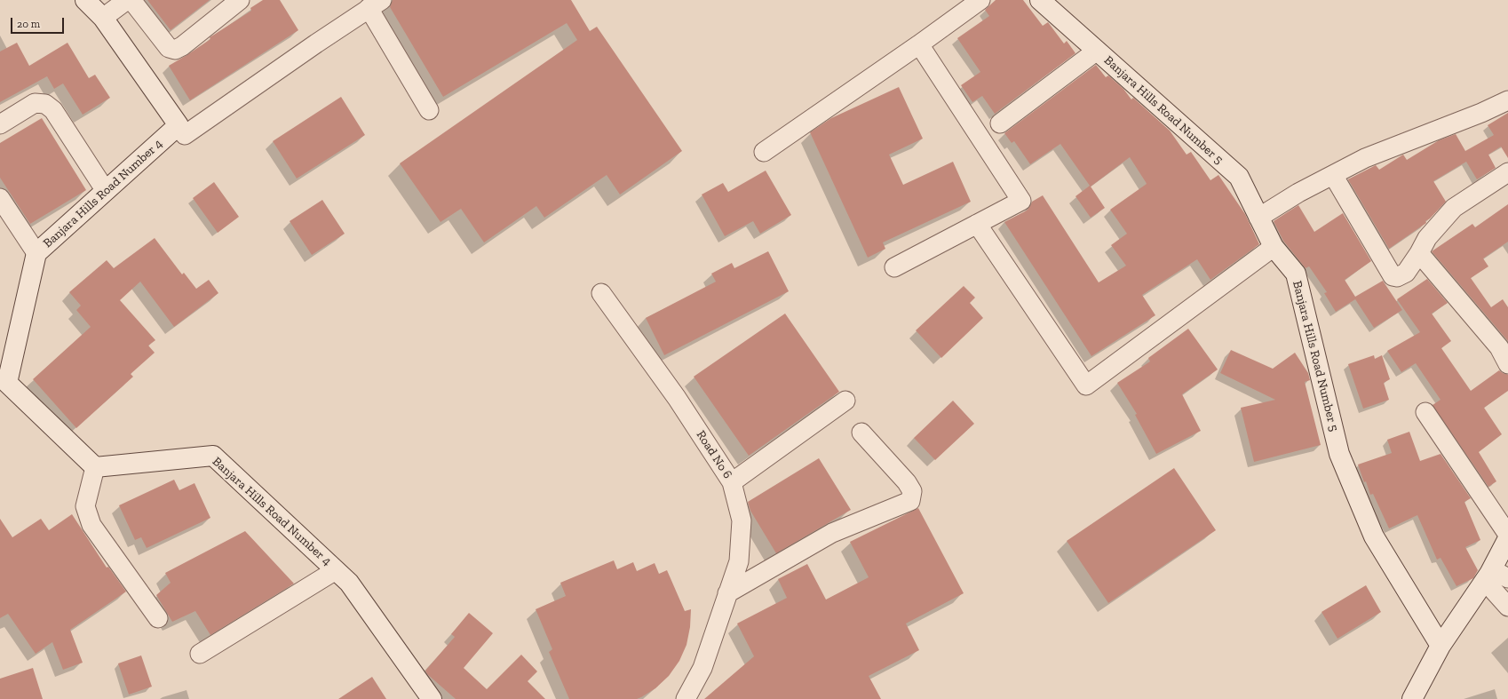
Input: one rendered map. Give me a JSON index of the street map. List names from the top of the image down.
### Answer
{
  "streets": {
    "street": ["Banjara Hills Road Number 5", "Banjara Hills Road Number 4", "Road No 6"]
  },
  "scale_bar": "20 m"
}
